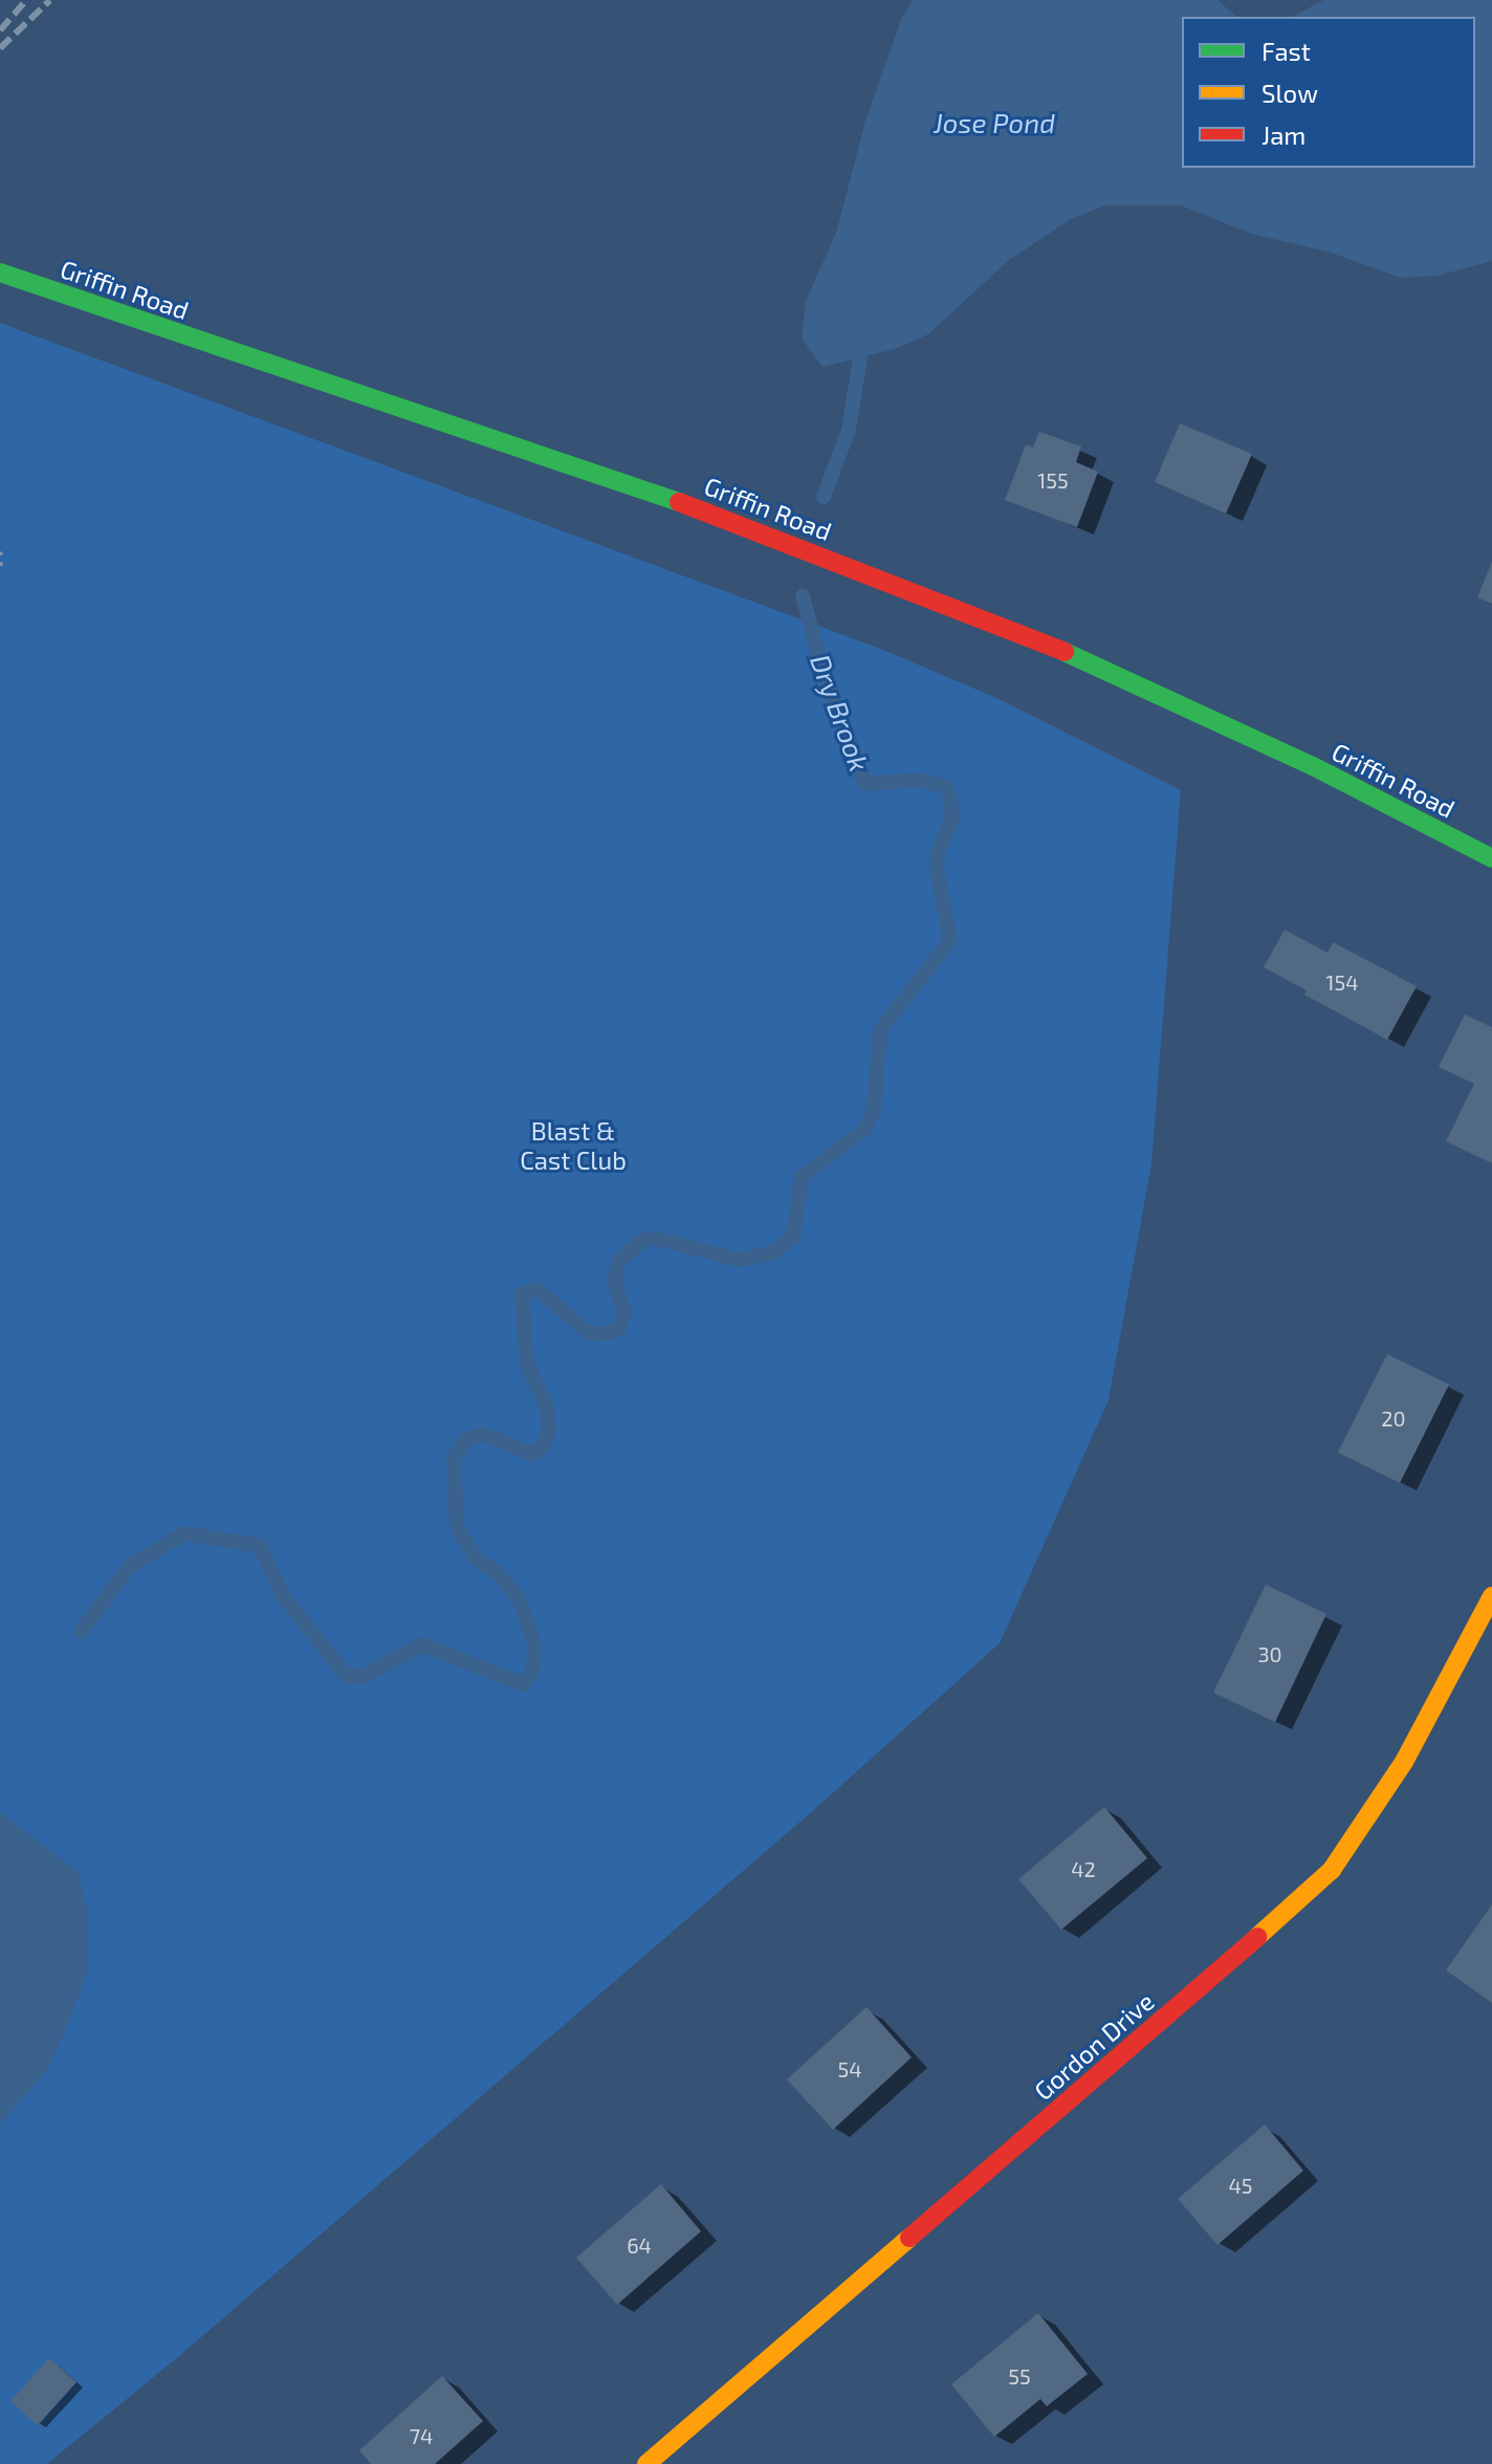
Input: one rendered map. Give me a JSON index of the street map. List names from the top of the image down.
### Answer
{
  "streets": {
    "street": ["Griffin Road", "Gordon Drive"]
  },
  "water": ["Jose Pond", "Dry Brook"],
  "parks": ["Blast & Cast Club"],
  "house_numbers": [
    "155",
    "154",
    "20",
    "30",
    "42",
    "54",
    "45",
    "64",
    "55",
    "74"
  ],
  "legend": ["Fast", "Slow", "Jam"]
}
